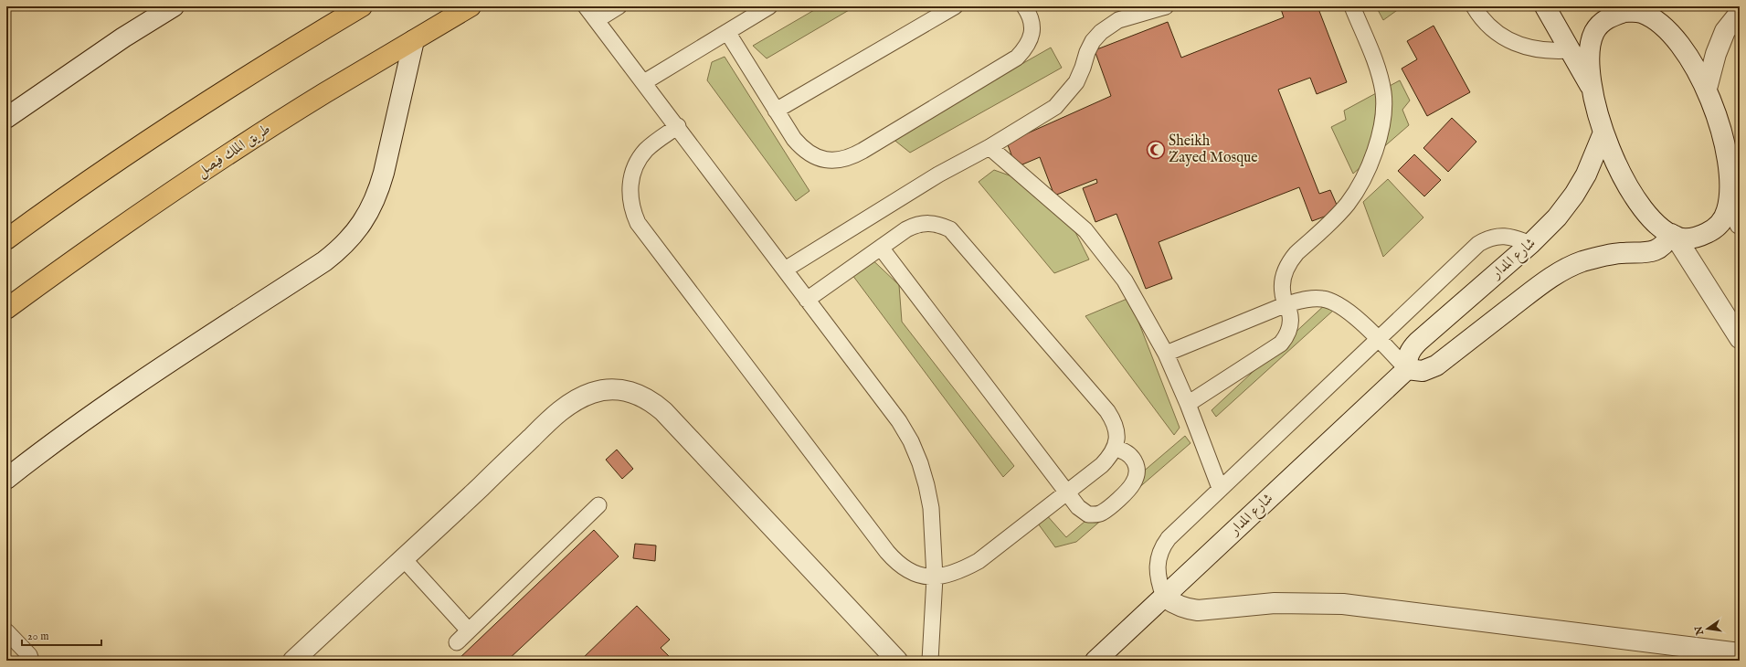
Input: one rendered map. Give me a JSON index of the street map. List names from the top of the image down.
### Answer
{
  "streets": {
    "main road": ["طريق الملك فيصل"],
    "street": ["شارع المدار"]
  },
  "places": {
    "mosque": ["Sheikh Zayed Mosque"]
  },
  "scale_bar": "20 m",
  "north": "left"
}
